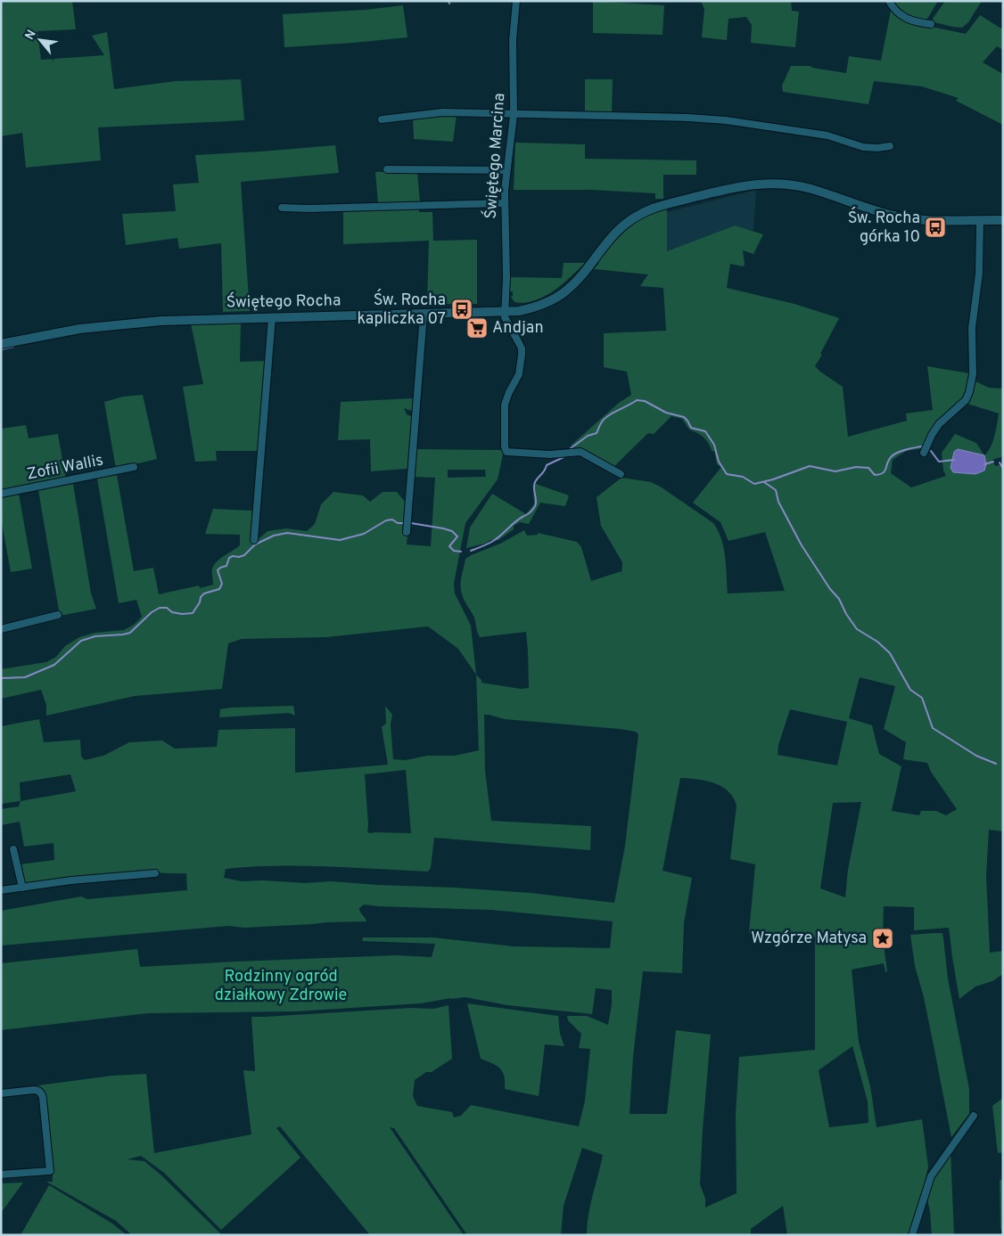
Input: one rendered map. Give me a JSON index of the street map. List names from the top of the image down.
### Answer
{
  "streets": {
    "street": ["Świętego Marcina", "Świętego Rocha", "Zofii Wallis"]
  },
  "crossings": [
    ["Świętego Marcina", "Świętego Rocha"]
  ],
  "parks": ["Rodzinny ogród działkowy Zdrowie"],
  "places": {
    "bus stop": ["Św. Rocha górka 10", "Św. Rocha kapliczka 07"],
    "supermarket": ["Andjan"],
    "place": ["Wzgórze Matysa"]
  },
  "north": "top left"
}
